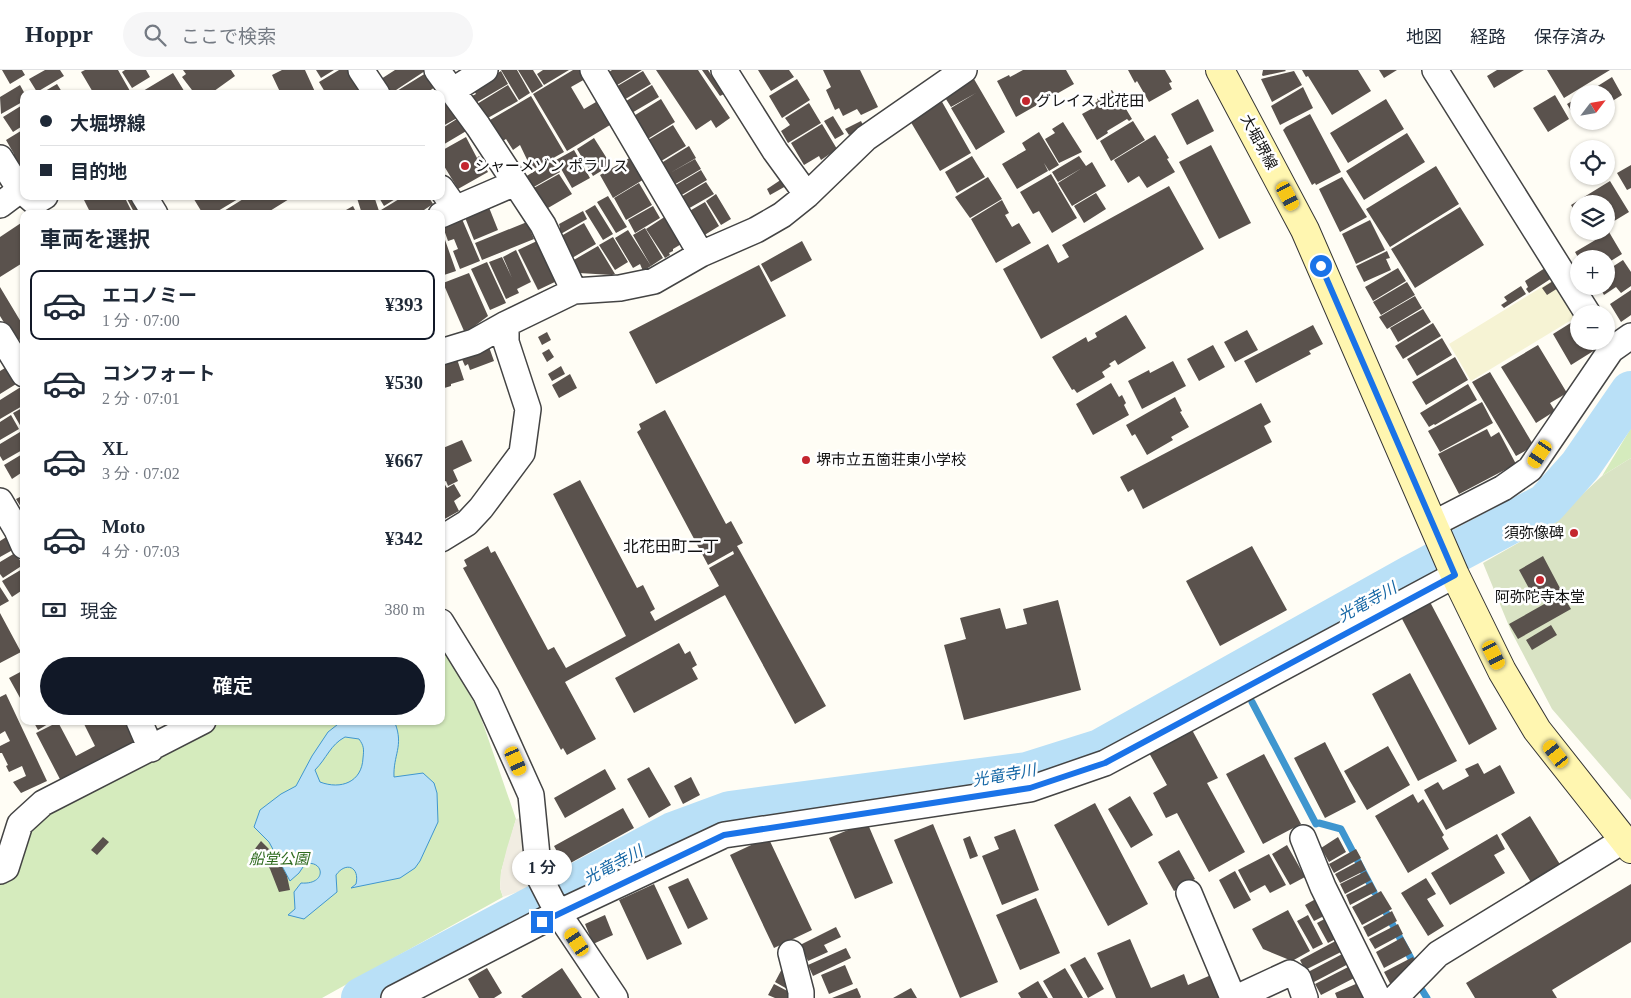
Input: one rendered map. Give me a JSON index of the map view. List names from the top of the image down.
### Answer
{
  "streets": {
    "main road": ["大堀堺線"]
  },
  "districts": ["北花田町二丁"],
  "water": ["光竜寺川"],
  "parks": ["船堂公園"],
  "places": [
    "グレイス 北花田",
    "シャーメゾン ポラリス",
    "堺市立五箇荘東小学校",
    "須弥像碑",
    "阿弥陀寺本堂"
  ],
  "north": "top right",
  "page": {
    "header": "Hoppr",
    "search": "ここで検索",
    "nav": ["地図", "経路", "保存済み"],
    "map_buttons": ["+", "−"],
    "banner": ["大堀堺線", "目的地"],
    "heading": "車両を選択",
    "list": [
      {
        "name": "エコノミー",
        "note": "1 分 · 07:00",
        "value": "¥393"
      },
      {
        "name": "コンフォート",
        "note": "2 分 · 07:01",
        "value": "¥530"
      },
      {
        "name": "XL",
        "note": "3 分 · 07:02",
        "value": "¥667"
      },
      {
        "name": "Moto",
        "note": "4 分 · 07:03",
        "value": "¥342"
      }
    ],
    "pay": ["現金", "380 m"],
    "buttons": "確定",
    "bubble": "1 分"
  }
}
